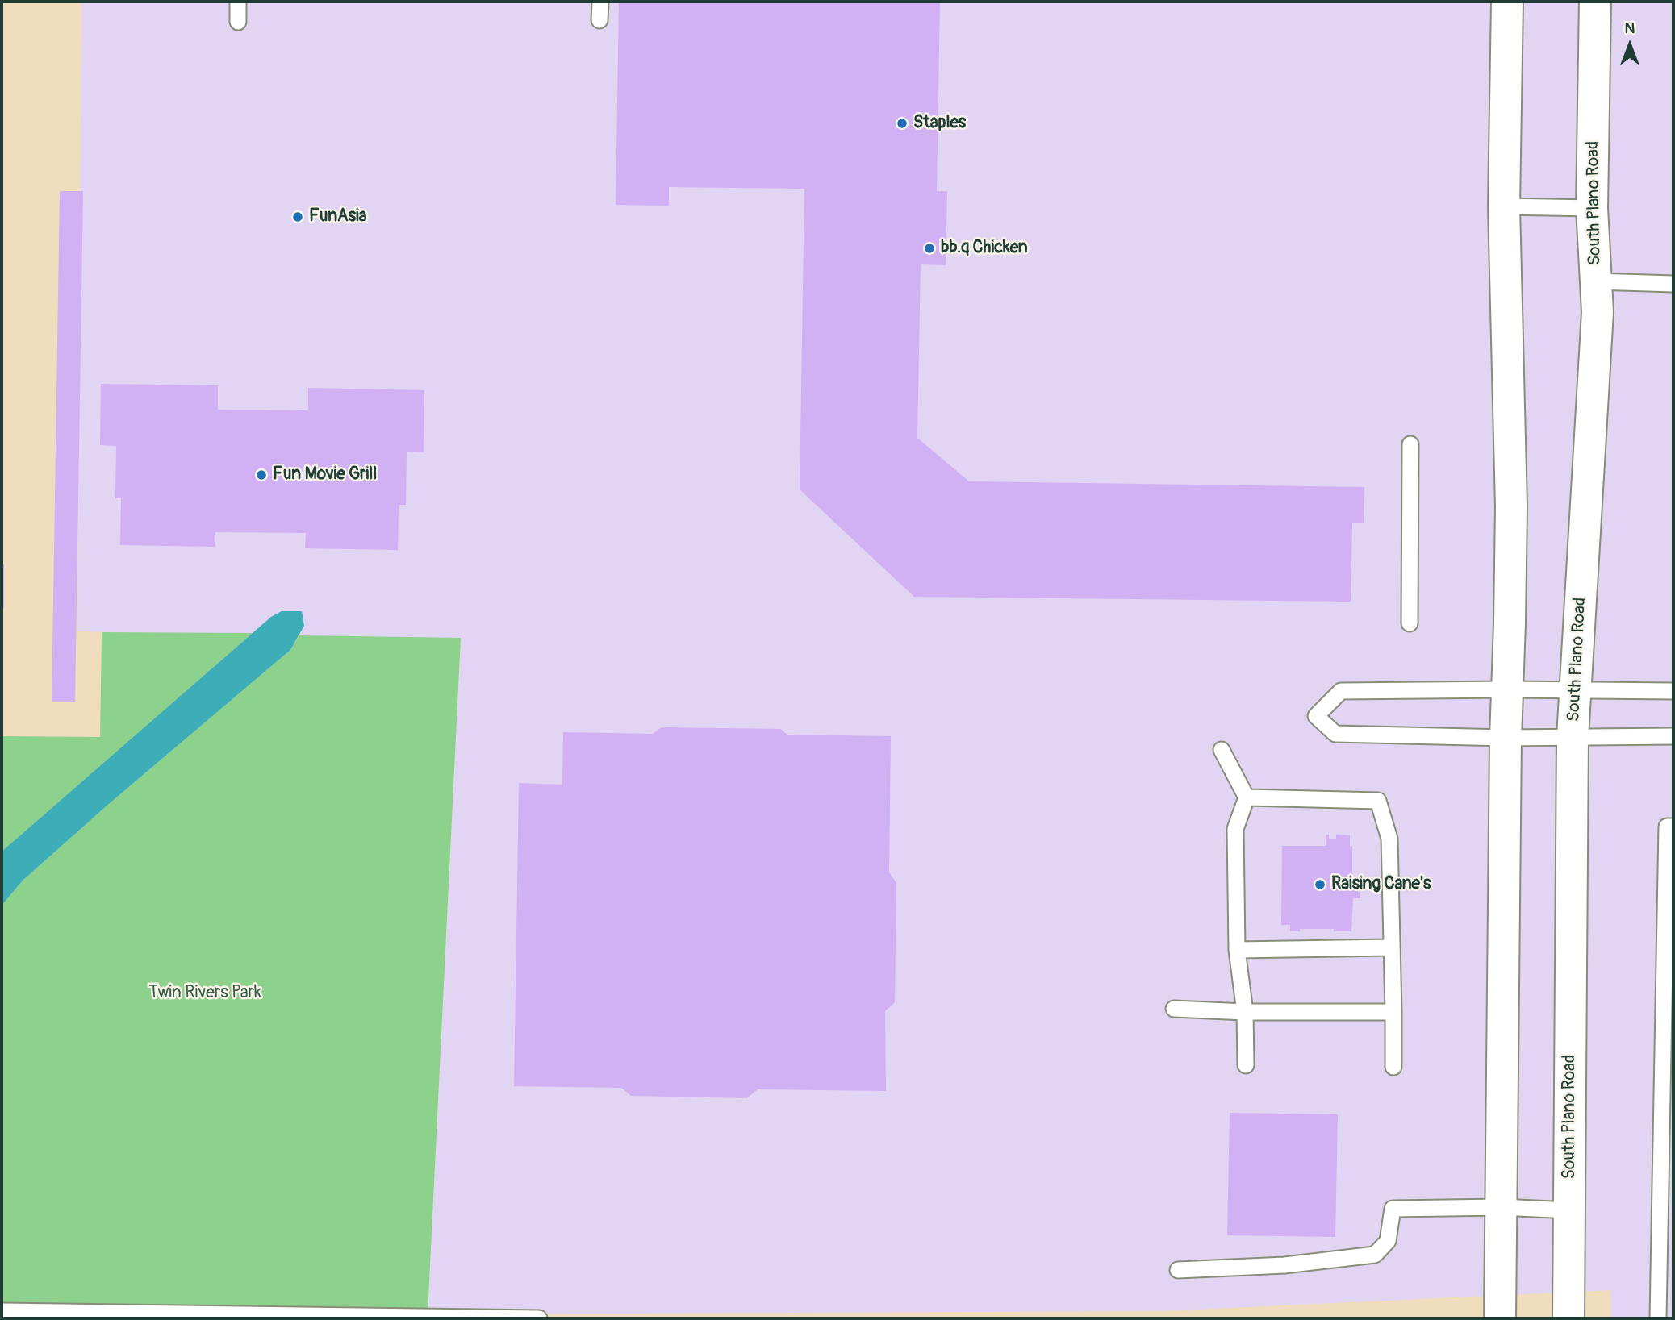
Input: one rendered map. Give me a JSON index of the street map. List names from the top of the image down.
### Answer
{
  "streets": {
    "main road": ["South Plano Road"]
  },
  "parks": ["Twin Rivers Park"],
  "places": [
    "Staples",
    "FunAsia",
    "bb.q Chicken",
    "Fun Movie Grill",
    "Raising Cane's"
  ],
  "north": "top"
}
